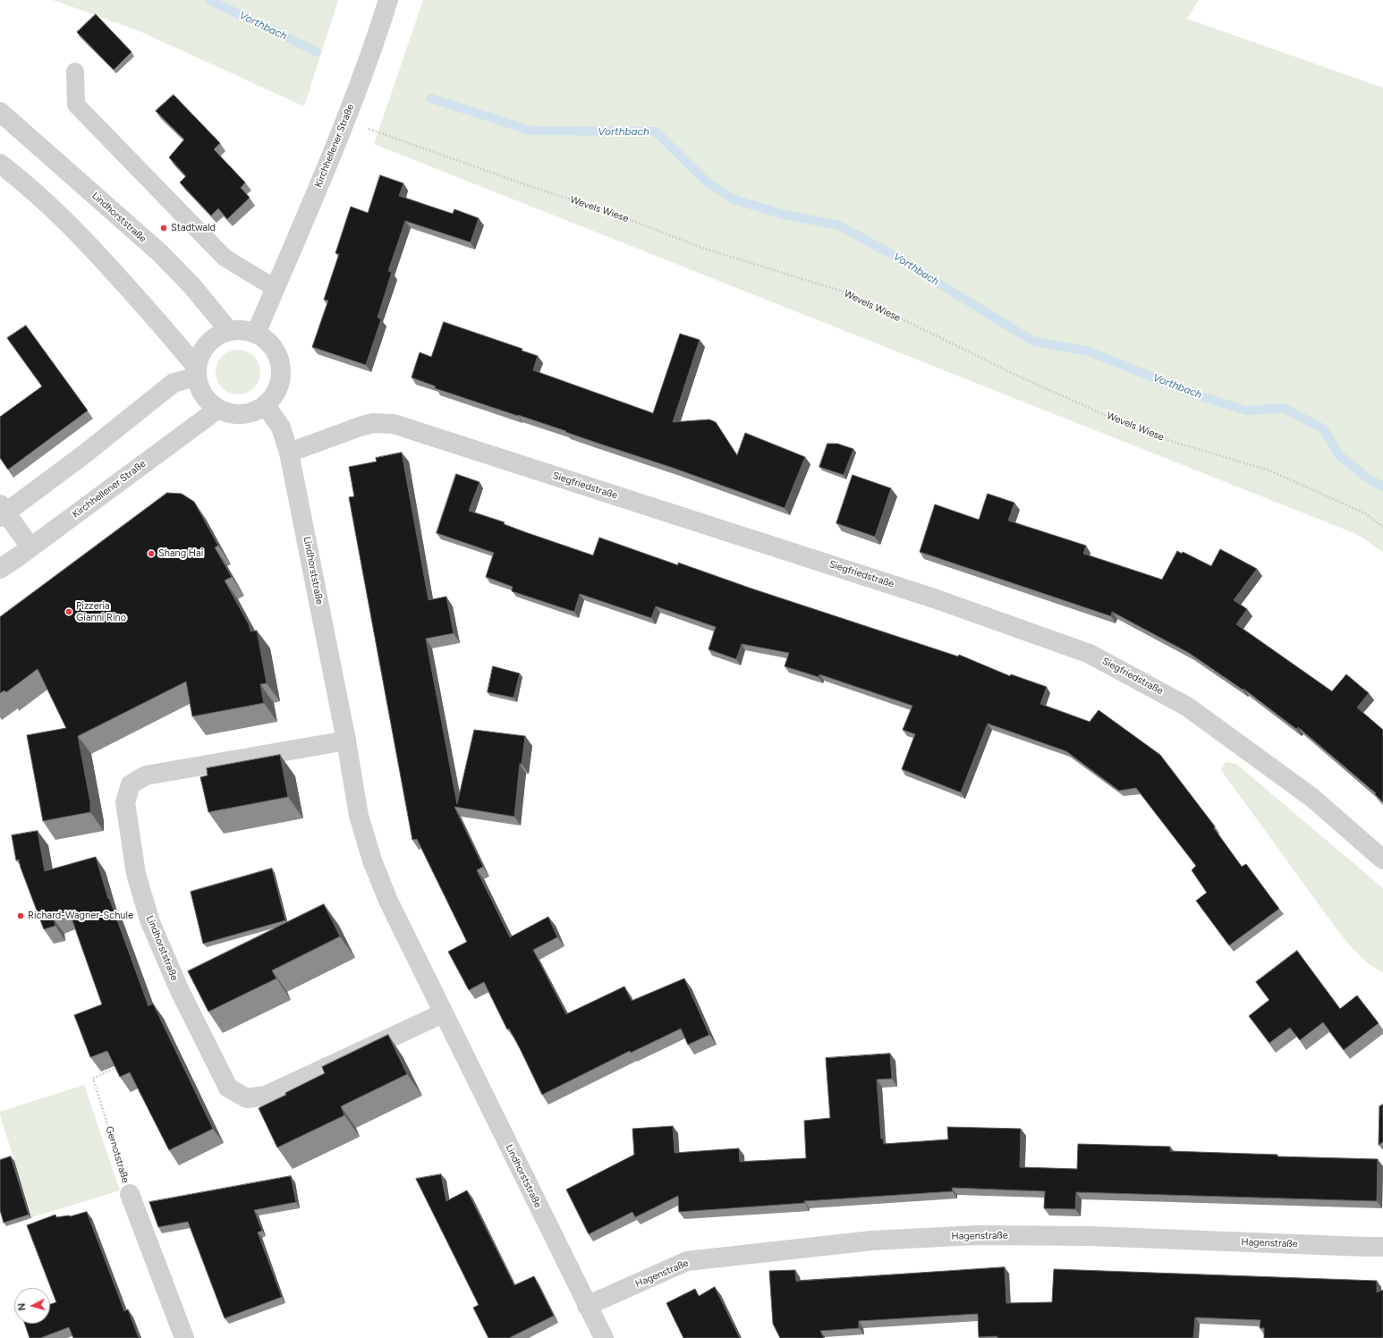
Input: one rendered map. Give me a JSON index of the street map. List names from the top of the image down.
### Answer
{
  "streets": {
    "street": [
      "Kirchhellener Straße",
      "Lindhorststraße",
      "Siegfriedstraße",
      "Gernotstraße",
      "Hagenstraße"
    ],
    "path": ["Wevels Wiese"]
  },
  "crossings": [
    ["Kirchhellener Straße", "Wevels Wiese"],
    ["Kirchhellener Straße", "Lindhorststraße"],
    ["Lindhorststraße", "Siegfriedstraße"],
    ["Lindhorststraße", "Hagenstraße"]
  ],
  "water": ["Vorthbach"],
  "places": [
    "Stadtwald",
    "Shang Hai",
    "Pizzeria Gianni Rino",
    "Richard-Wagner-Schule"
  ],
  "north": "left"
}
